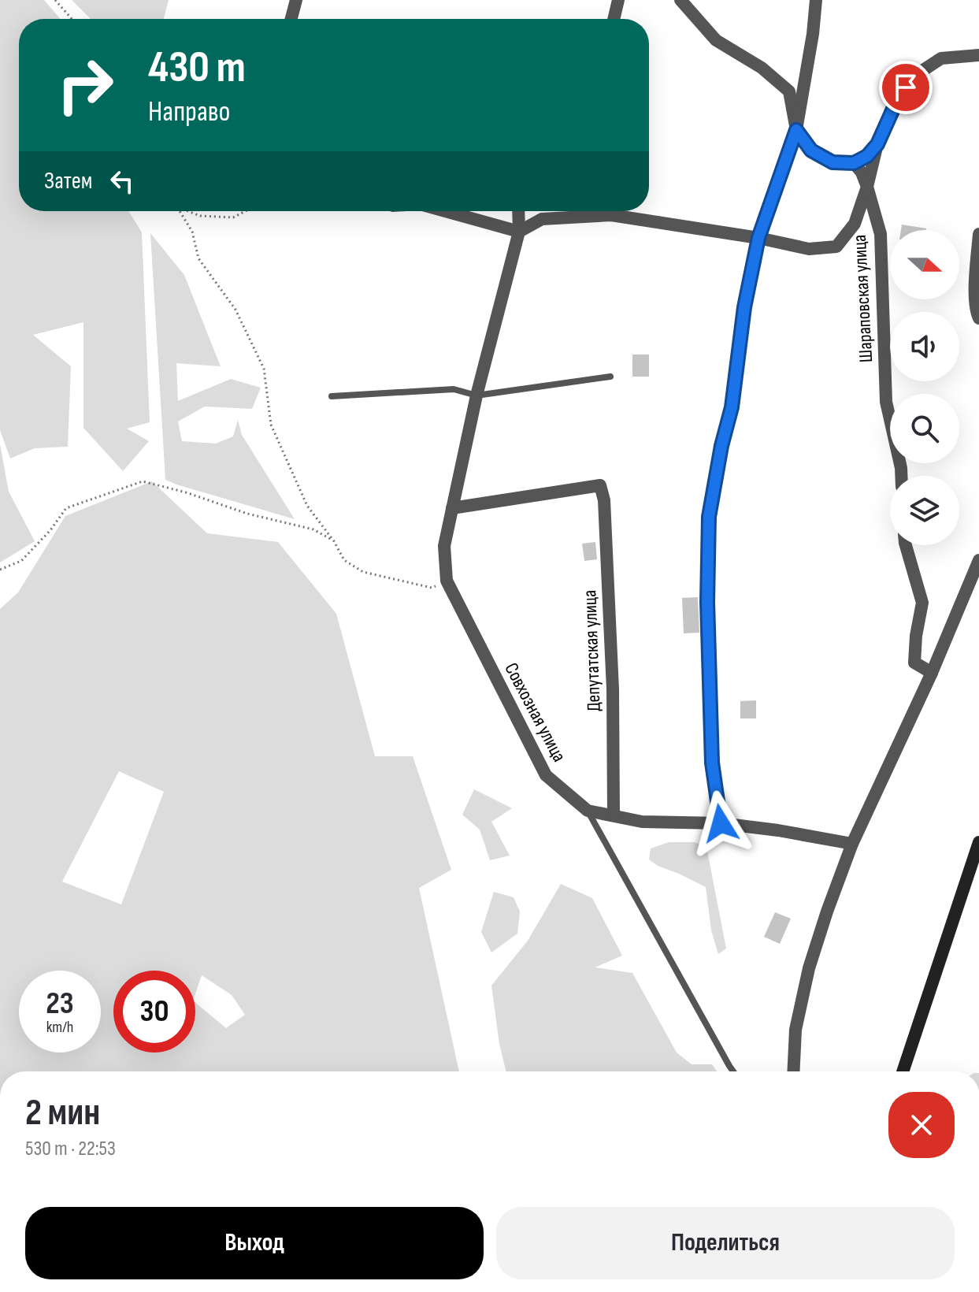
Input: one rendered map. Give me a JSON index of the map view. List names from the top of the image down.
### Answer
{
  "streets": {
    "street": ["Шараповская улица", "Депутатская улица", "Совхозная улица"]
  },
  "crossings": [
    ["Депутатская улица", "Совхозная улица"]
  ],
  "north": "right",
  "page": {
    "turn": ["430 m", "Направо"],
    "then": "Затем",
    "speed": "23 km/h",
    "limit": "30",
    "heading": ["2 мин", "530 m · 22:53"],
    "buttons": ["Выход", "Поделиться"]
  }
}
